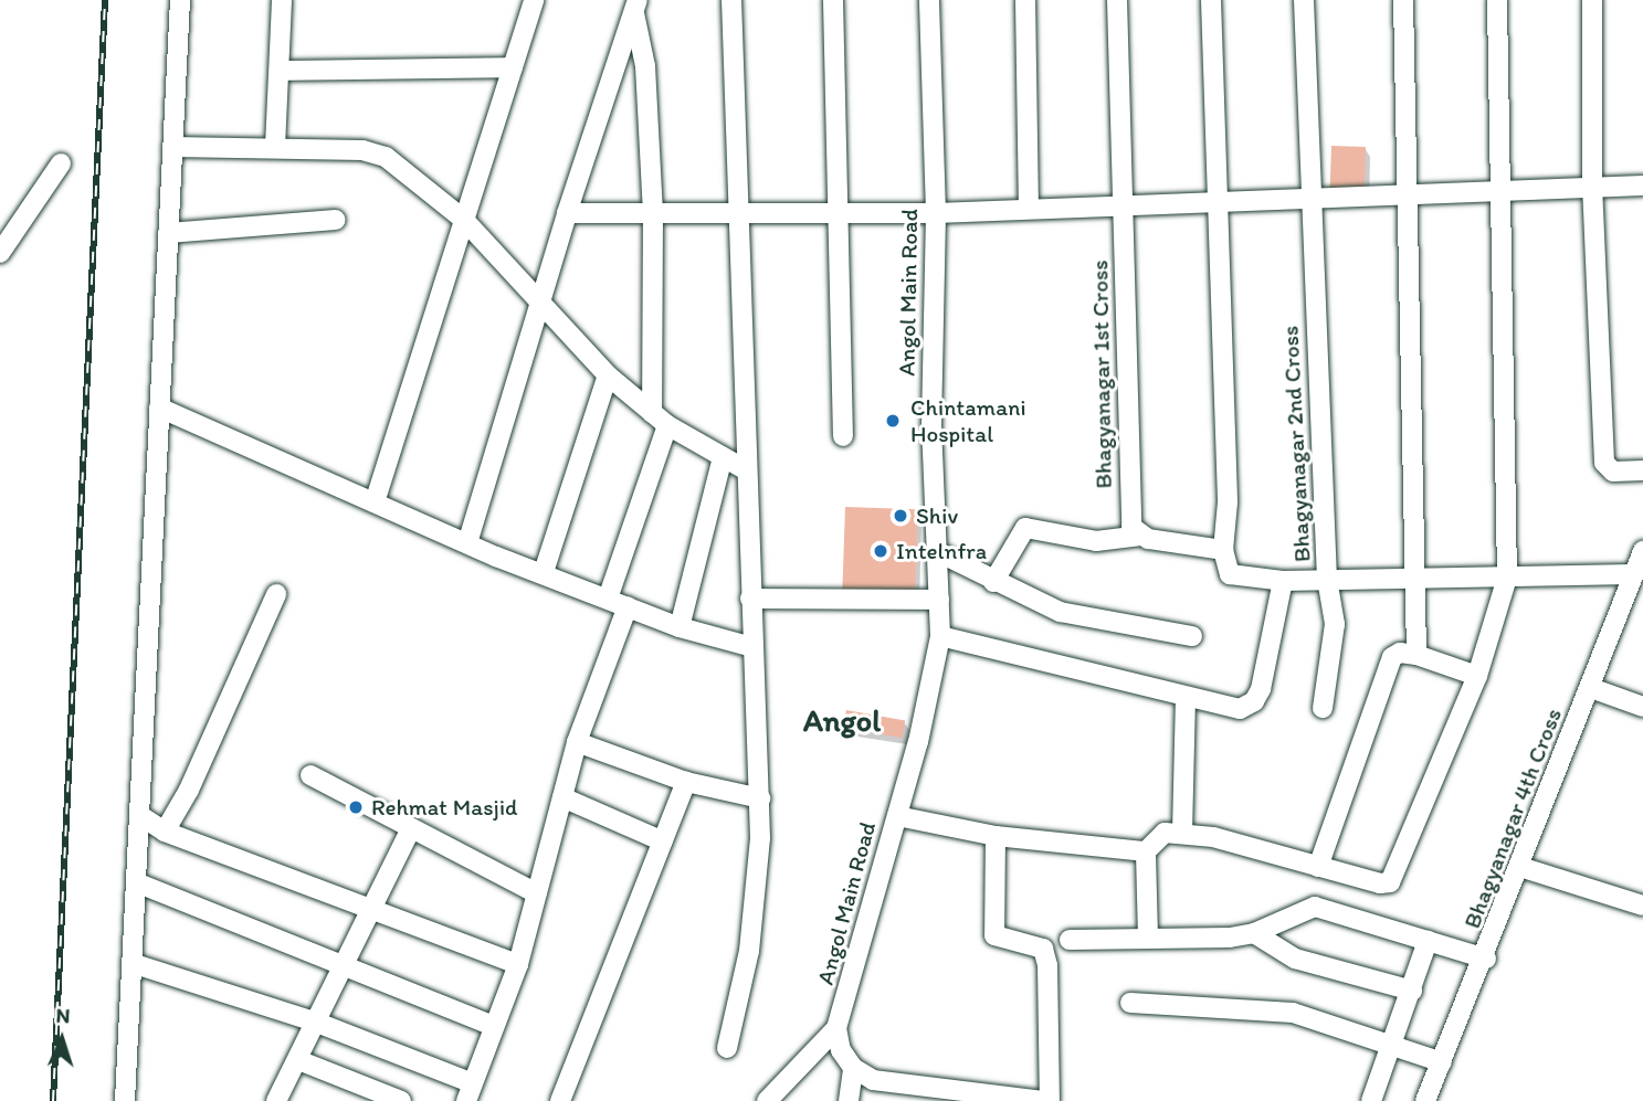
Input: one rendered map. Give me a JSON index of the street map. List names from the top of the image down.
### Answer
{
  "streets": {
    "street": [
      "Angol Main Road",
      "Bhagyanagar 1st Cross",
      "Bhagyanagar 2nd Cross",
      "Bhagyanagar 4th Cross"
    ]
  },
  "crossings": [
    ["Bhagyanagar 2nd Cross", "Bhagyanagar 4th Cross"]
  ],
  "districts": ["Angol"],
  "places": [
    "Chintamani Hospital",
    "Shiv",
    "Intelnfra",
    "Rehmat Masjid"
  ],
  "north": "top"
}
